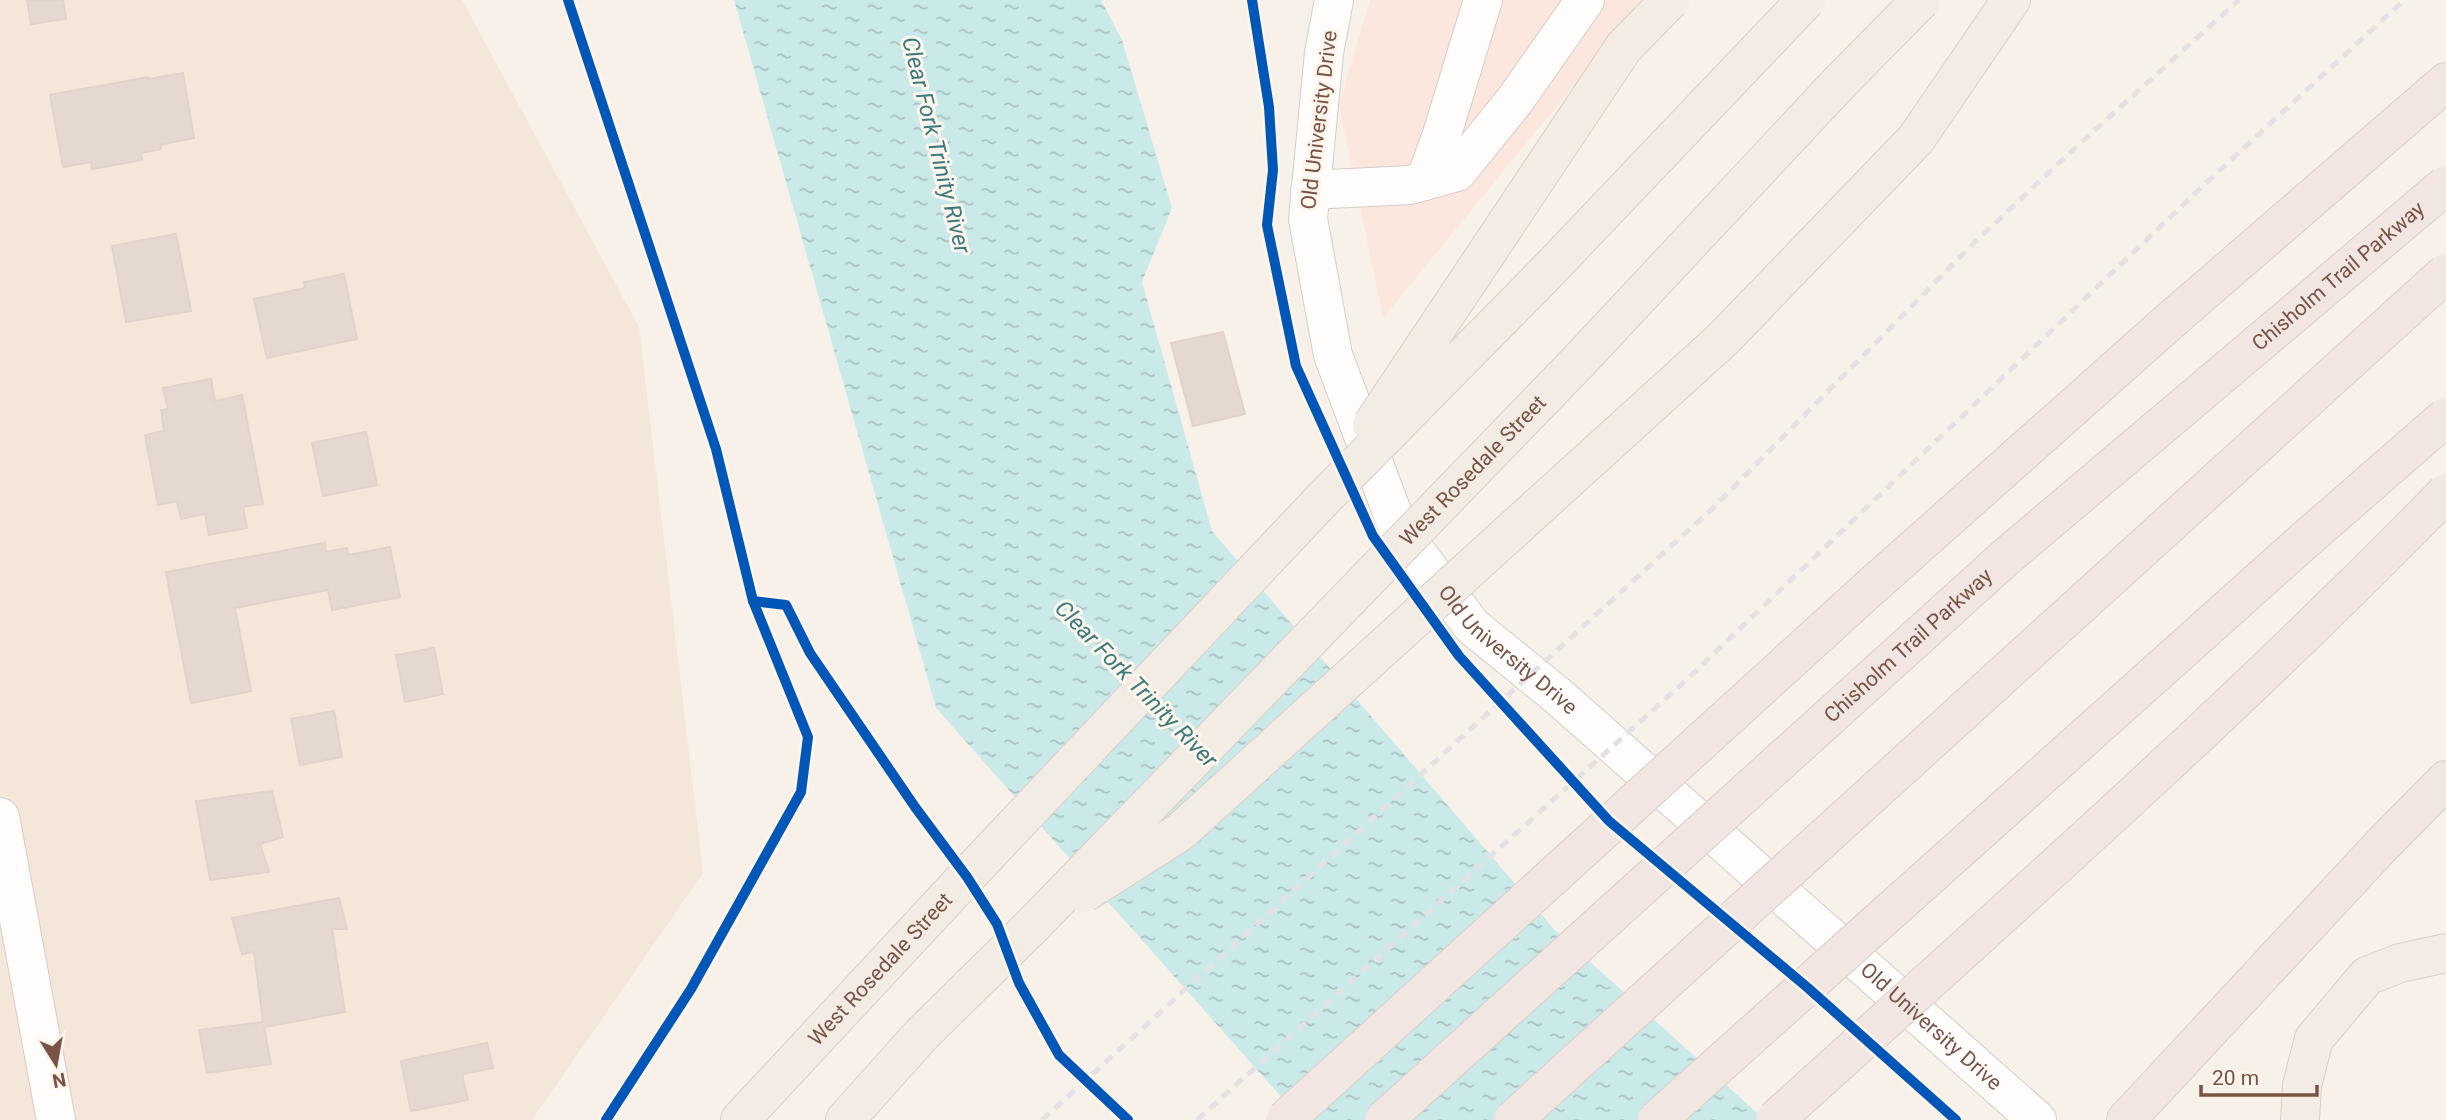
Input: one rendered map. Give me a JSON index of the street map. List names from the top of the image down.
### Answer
{
  "streets": {
    "highway": ["Chisholm Trail Parkway"],
    "main road": ["West Rosedale Street"],
    "street": ["Old University Drive"]
  },
  "water": ["Clear Fork Trinity River"],
  "scale_bar": "20 m",
  "north": "bottom"
}
